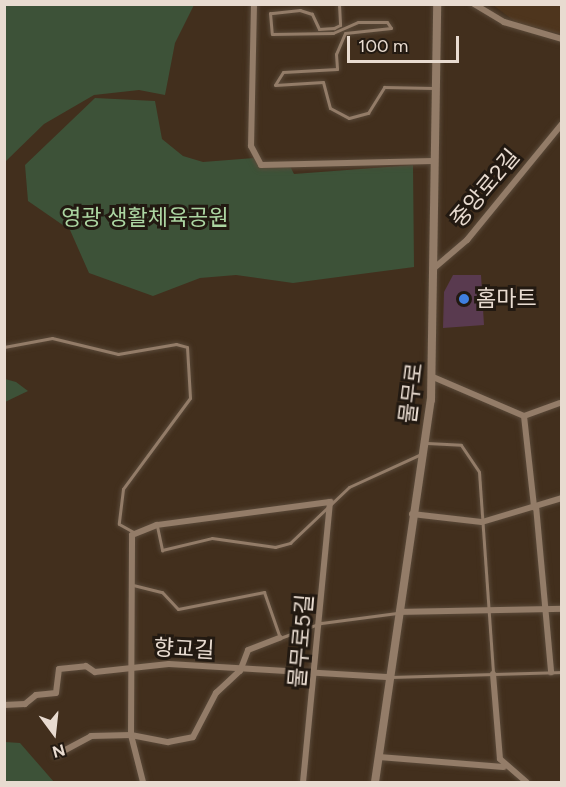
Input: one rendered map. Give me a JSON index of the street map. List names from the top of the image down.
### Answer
{
  "streets": {
    "main road": ["물무로"],
    "street": ["중앙로2길", "물무로5길", "향교길"]
  },
  "crossings": [
    ["중앙로2길", "물무로"],
    ["물무로", "향교길"],
    ["물무로5길", "향교길"]
  ],
  "parks": ["영광 생활체육공원"],
  "places": ["홈마트"],
  "scale_bar": "100 m",
  "north": "bottom"
}
